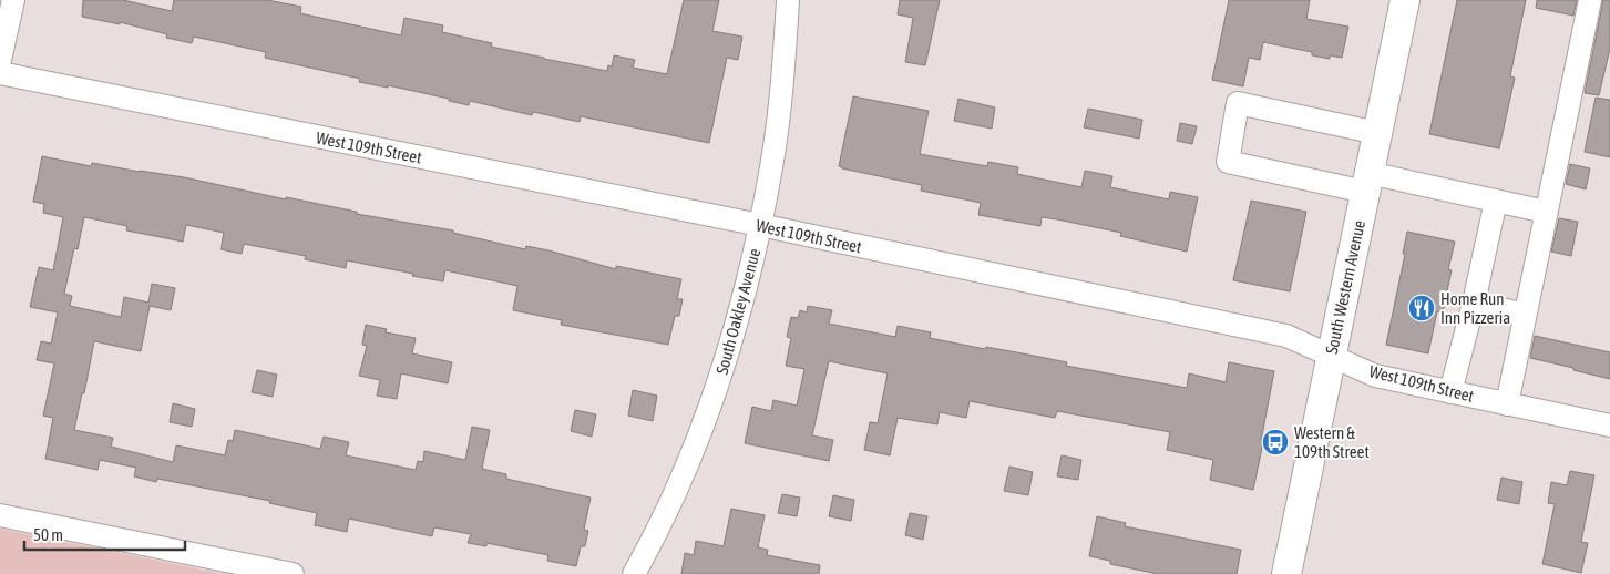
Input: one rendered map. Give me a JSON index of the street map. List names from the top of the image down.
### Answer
{
  "streets": {
    "main road": ["South Western Avenue"],
    "street": ["West 109th Street", "South Oakley Avenue"]
  },
  "crossings": [
    ["West 109th Street", "South Western Avenue"],
    ["West 109th Street", "South Oakley Avenue"]
  ],
  "places": {
    "restaurant": ["Home Run Inn Pizzeria"],
    "bus stop": ["Western & 109th Street"]
  },
  "scale_bar": "50 m"
}
